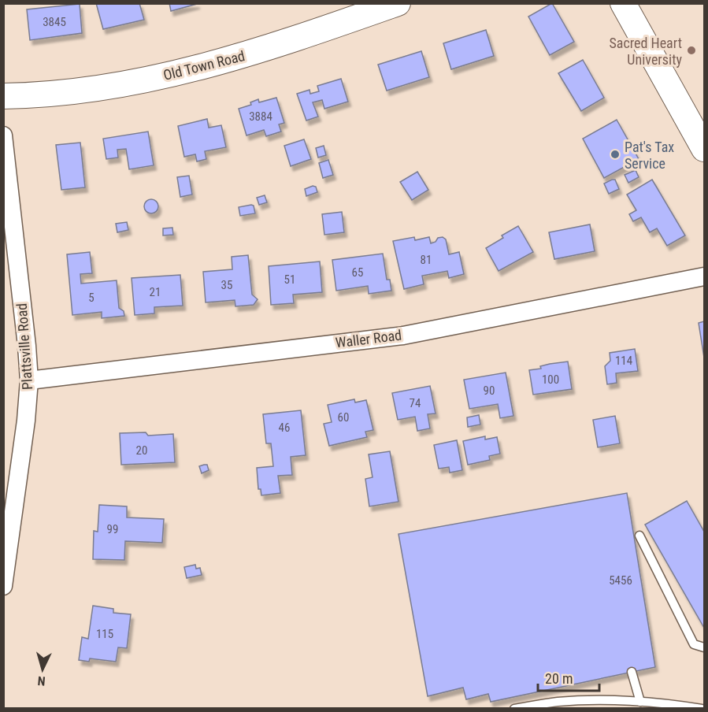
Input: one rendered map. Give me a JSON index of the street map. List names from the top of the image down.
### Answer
{
  "streets": {
    "main road": ["Old Town Road"],
    "street": ["Waller Road", "Plattsville Road"]
  },
  "crossings": [
    ["Waller Road", "Plattsville Road"]
  ],
  "places": ["Sacred Heart University", "Pat's Tax Service"],
  "house_numbers": [
    "3845",
    "3884",
    "81",
    "65",
    "51",
    "35",
    "21",
    "5",
    "114",
    "100",
    "90",
    "74",
    "60",
    "46",
    "20",
    "99",
    "5456",
    "115"
  ],
  "scale_bar": "20 m",
  "north": "bottom"
}
